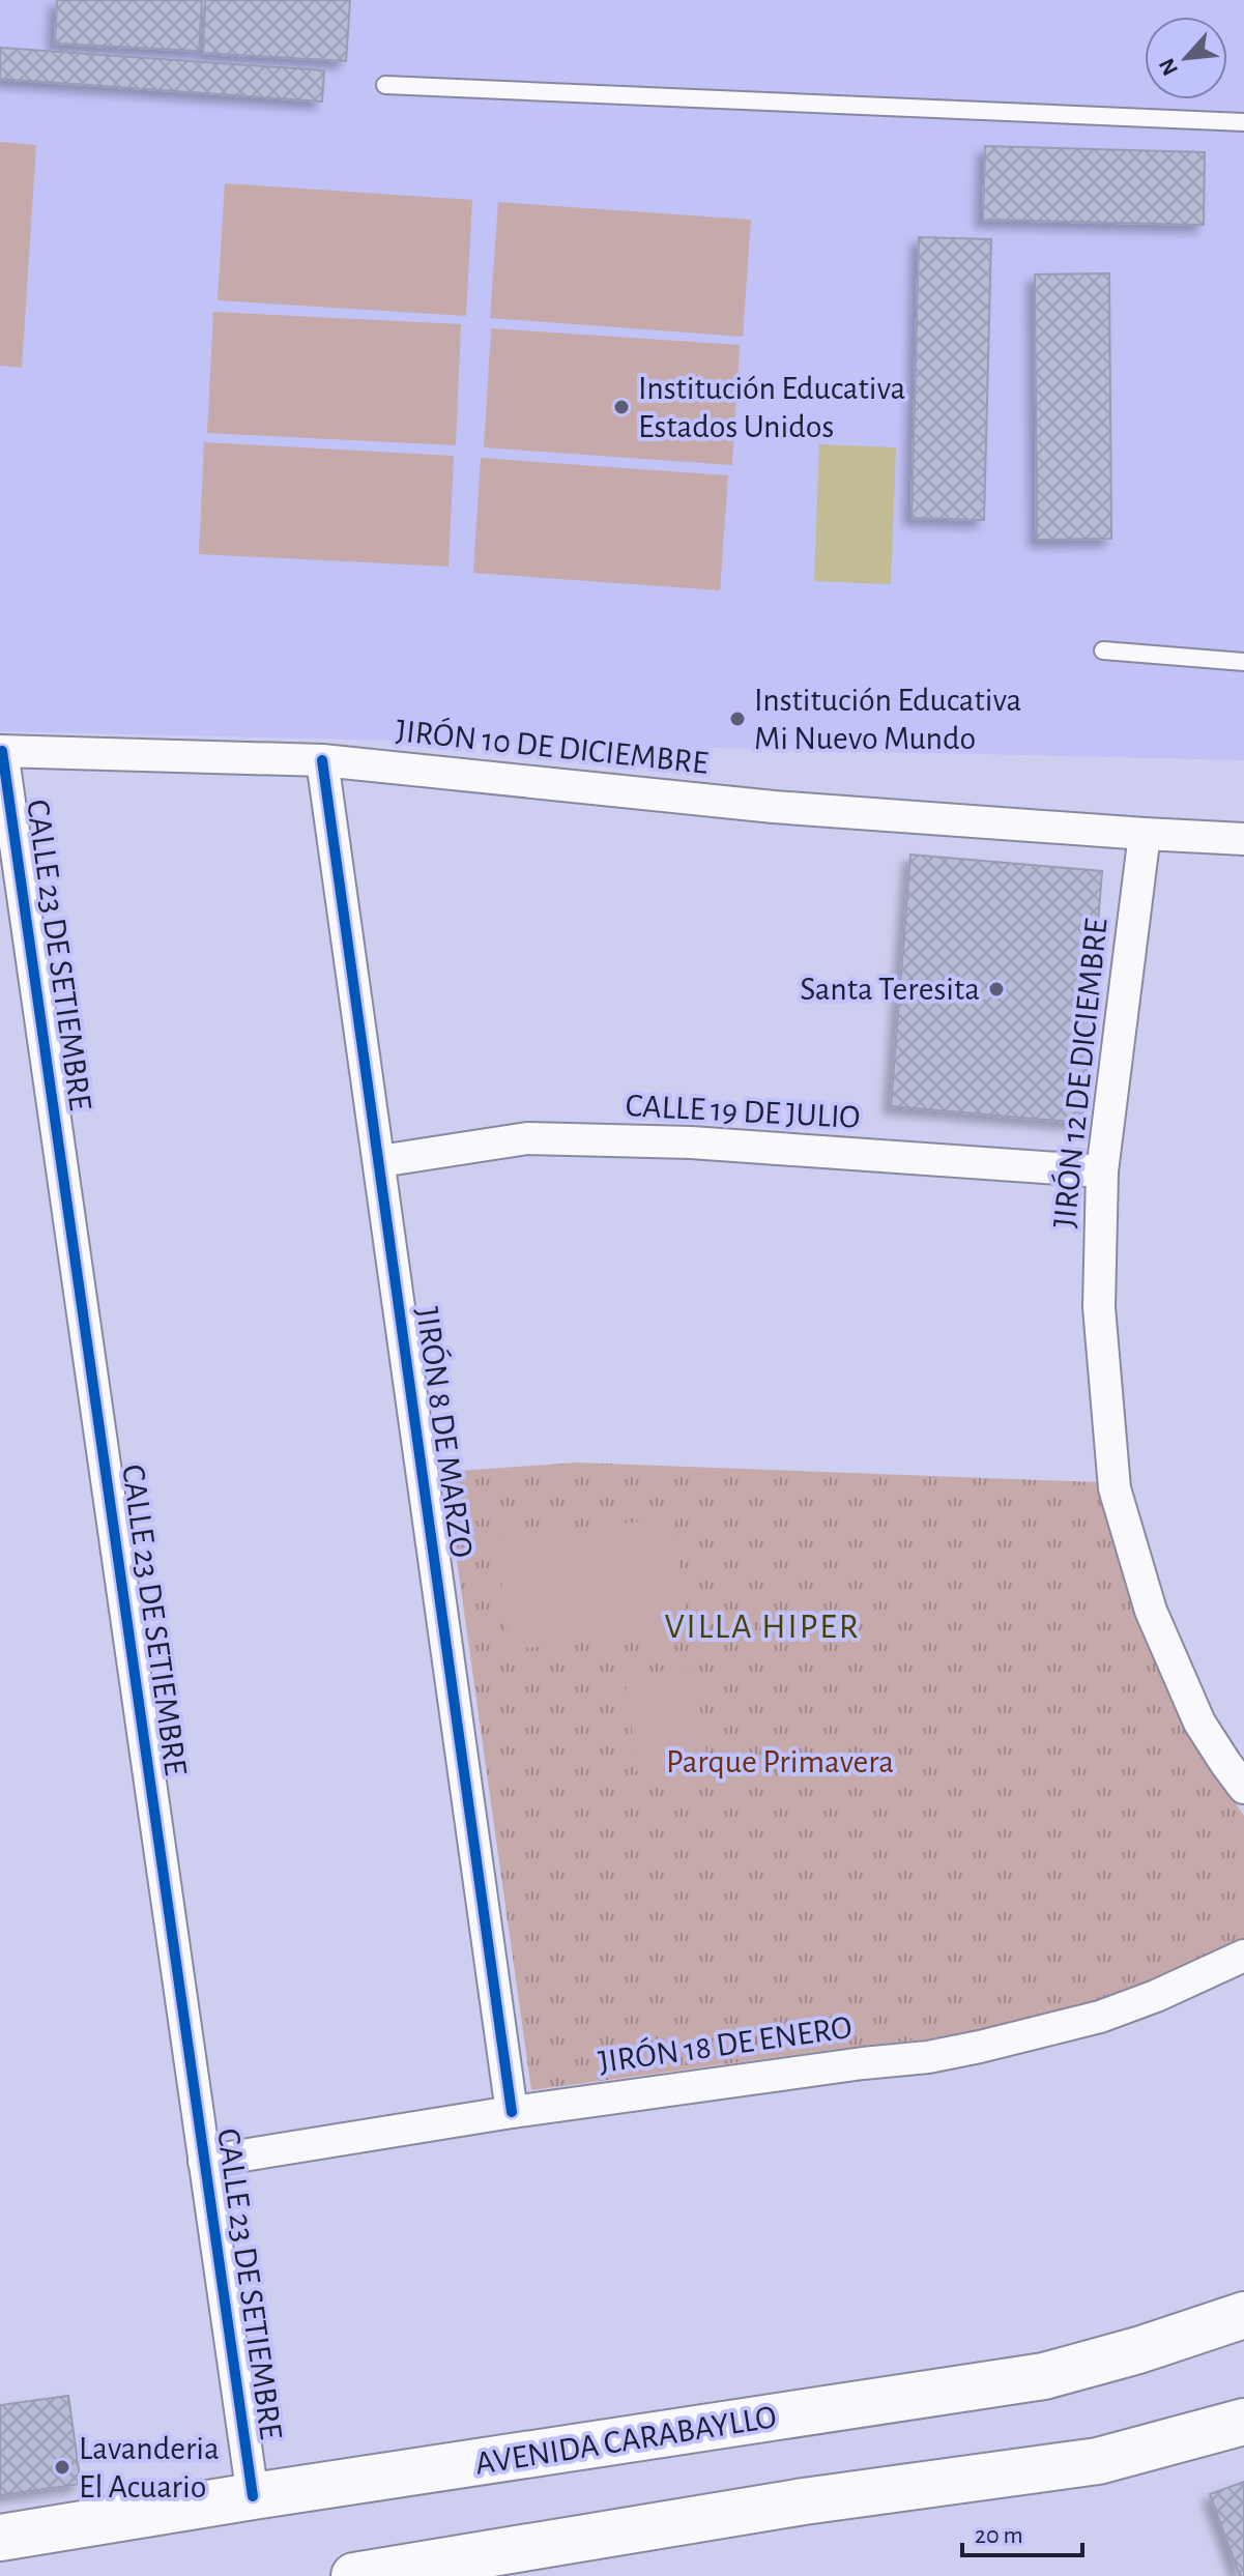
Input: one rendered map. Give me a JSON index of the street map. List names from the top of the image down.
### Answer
{
  "streets": {
    "main road": ["AVENIDA CARABAYLLO"],
    "street": [
      "JIRÓN 10 DE DICIEMBRE",
      "CALLE 23 DE SETIEMBRE",
      "JIRÓN 12 DE DICIEMBRE",
      "CALLE 19 DE JULIO",
      "JIRÓN 8 DE MARZO",
      "JIRÓN 18 DE ENERO"
    ]
  },
  "crossings": [
    ["JIRÓN 10 DE DICIEMBRE", "CALLE 23 DE SETIEMBRE"],
    ["JIRÓN 10 DE DICIEMBRE", "JIRÓN 12 DE DICIEMBRE"],
    ["JIRÓN 10 DE DICIEMBRE", "JIRÓN 8 DE MARZO"],
    ["CALLE 23 DE SETIEMBRE", "JIRÓN 18 DE ENERO"],
    ["CALLE 23 DE SETIEMBRE", "AVENIDA CARABAYLLO"],
    ["JIRÓN 12 DE DICIEMBRE", "CALLE 19 DE JULIO"],
    ["CALLE 19 DE JULIO", "JIRÓN 8 DE MARZO"],
    ["JIRÓN 8 DE MARZO", "JIRÓN 18 DE ENERO"]
  ],
  "districts": ["VILLA HIPER"],
  "parks": ["Parque Primavera"],
  "places": [
    "Institución Educativa Estados Unidos",
    "Institución Educativa Mi Nuevo Mundo",
    "Santa Teresita",
    "Lavanderia El Acuario"
  ],
  "scale_bar": "20 m",
  "north": "bottom left"
}
